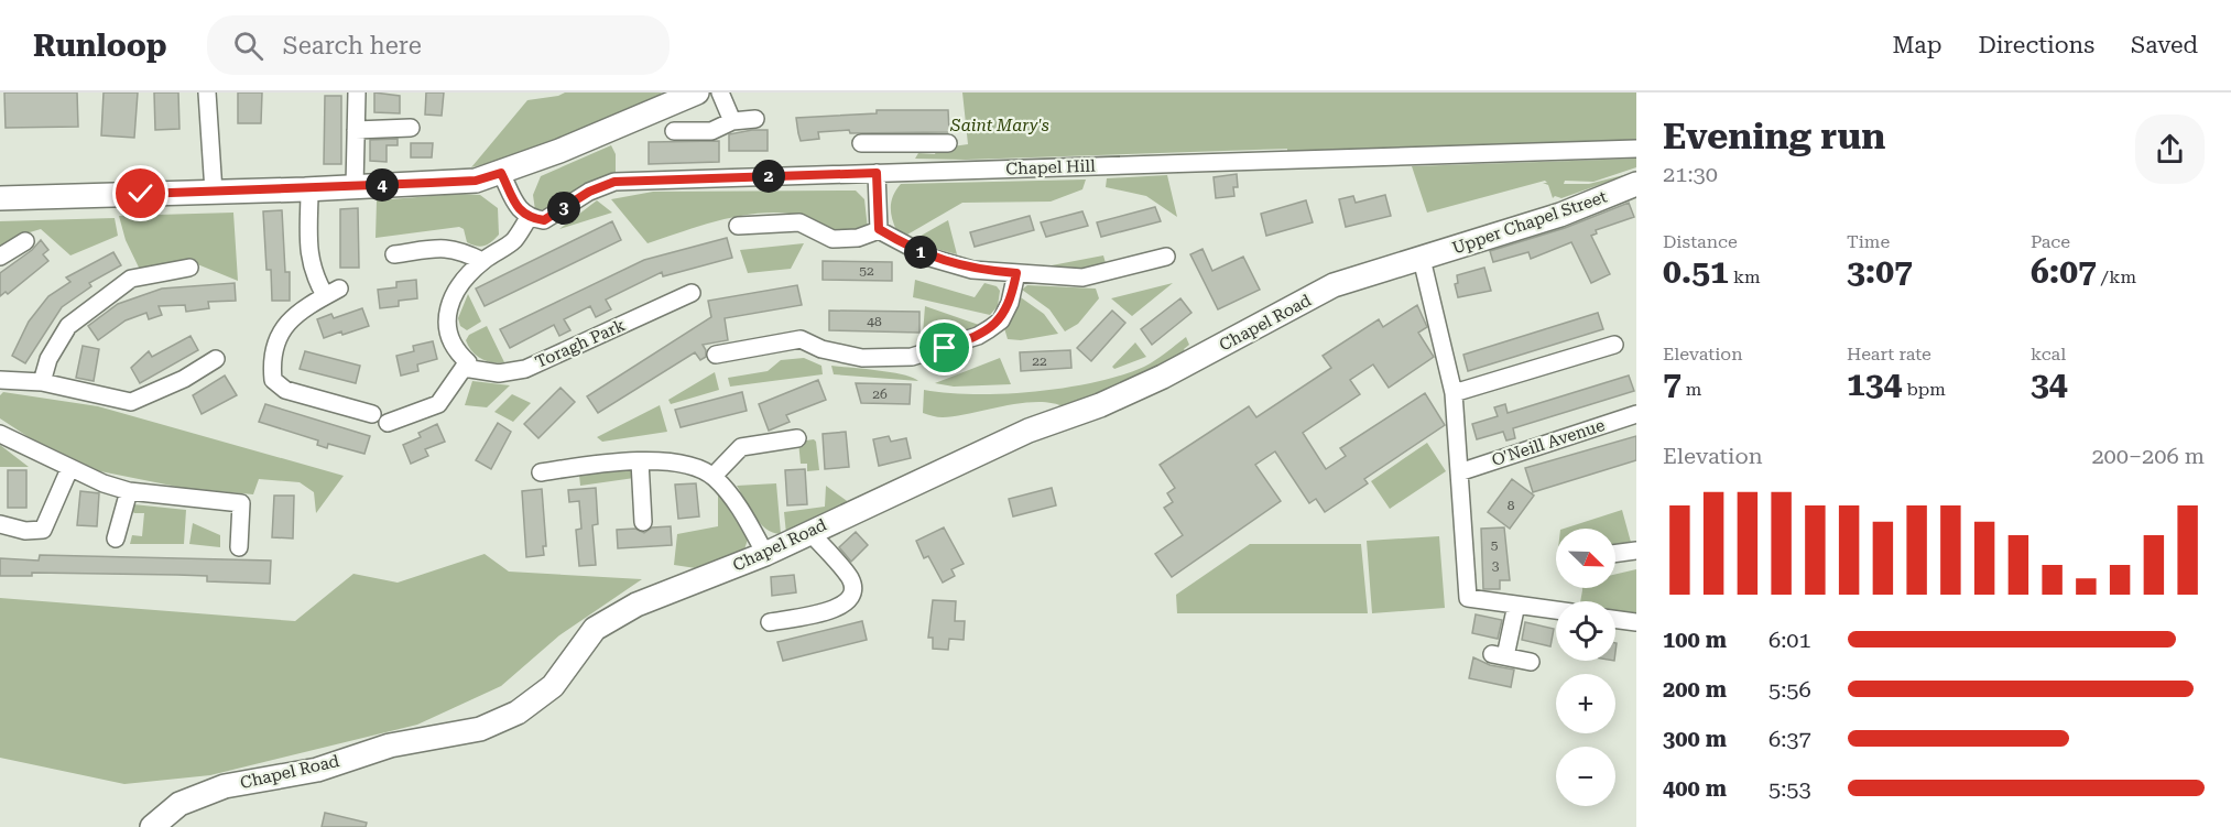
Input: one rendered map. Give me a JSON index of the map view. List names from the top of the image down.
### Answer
{
  "streets": {
    "street": [
      "Chapel Hill",
      "Upper Chapel Street",
      "Chapel Road",
      "Toragh Park",
      "O'Neill Avenue"
    ]
  },
  "crossings": [
    ["Upper Chapel Street", "Chapel Road"]
  ],
  "parks": ["Saint Mary's"],
  "house_numbers": [
    "52",
    "48",
    "22",
    "26",
    "8",
    "5",
    "3"
  ],
  "north": "bottom right",
  "page": {
    "header": "Runloop",
    "search": "Search here",
    "nav": ["Map", "Directions", "Saved"],
    "heading": ["Evening run", "21:30"],
    "pins": [
      "2",
      "4",
      "3",
      "1"
    ],
    "stats": [
      ["Distance", "0.51 km"],
      ["Time", "3:07"],
      ["Pace", "6:07 /km"],
      ["Elevation", "7 m"],
      ["Heart rate", "134 bpm"],
      ["kcal", "34"]
    ],
    "chart": ["Elevation", "200–206 m"],
    "map_buttons": ["+", "−"],
    "list": [
      {
        "name": "100 m",
        "note": "6:01"
      },
      {
        "name": "200 m",
        "note": "5:56"
      },
      {
        "name": "300 m",
        "note": "6:37"
      },
      {
        "name": "400 m",
        "note": "5:53"
      }
    ]
  }
}
